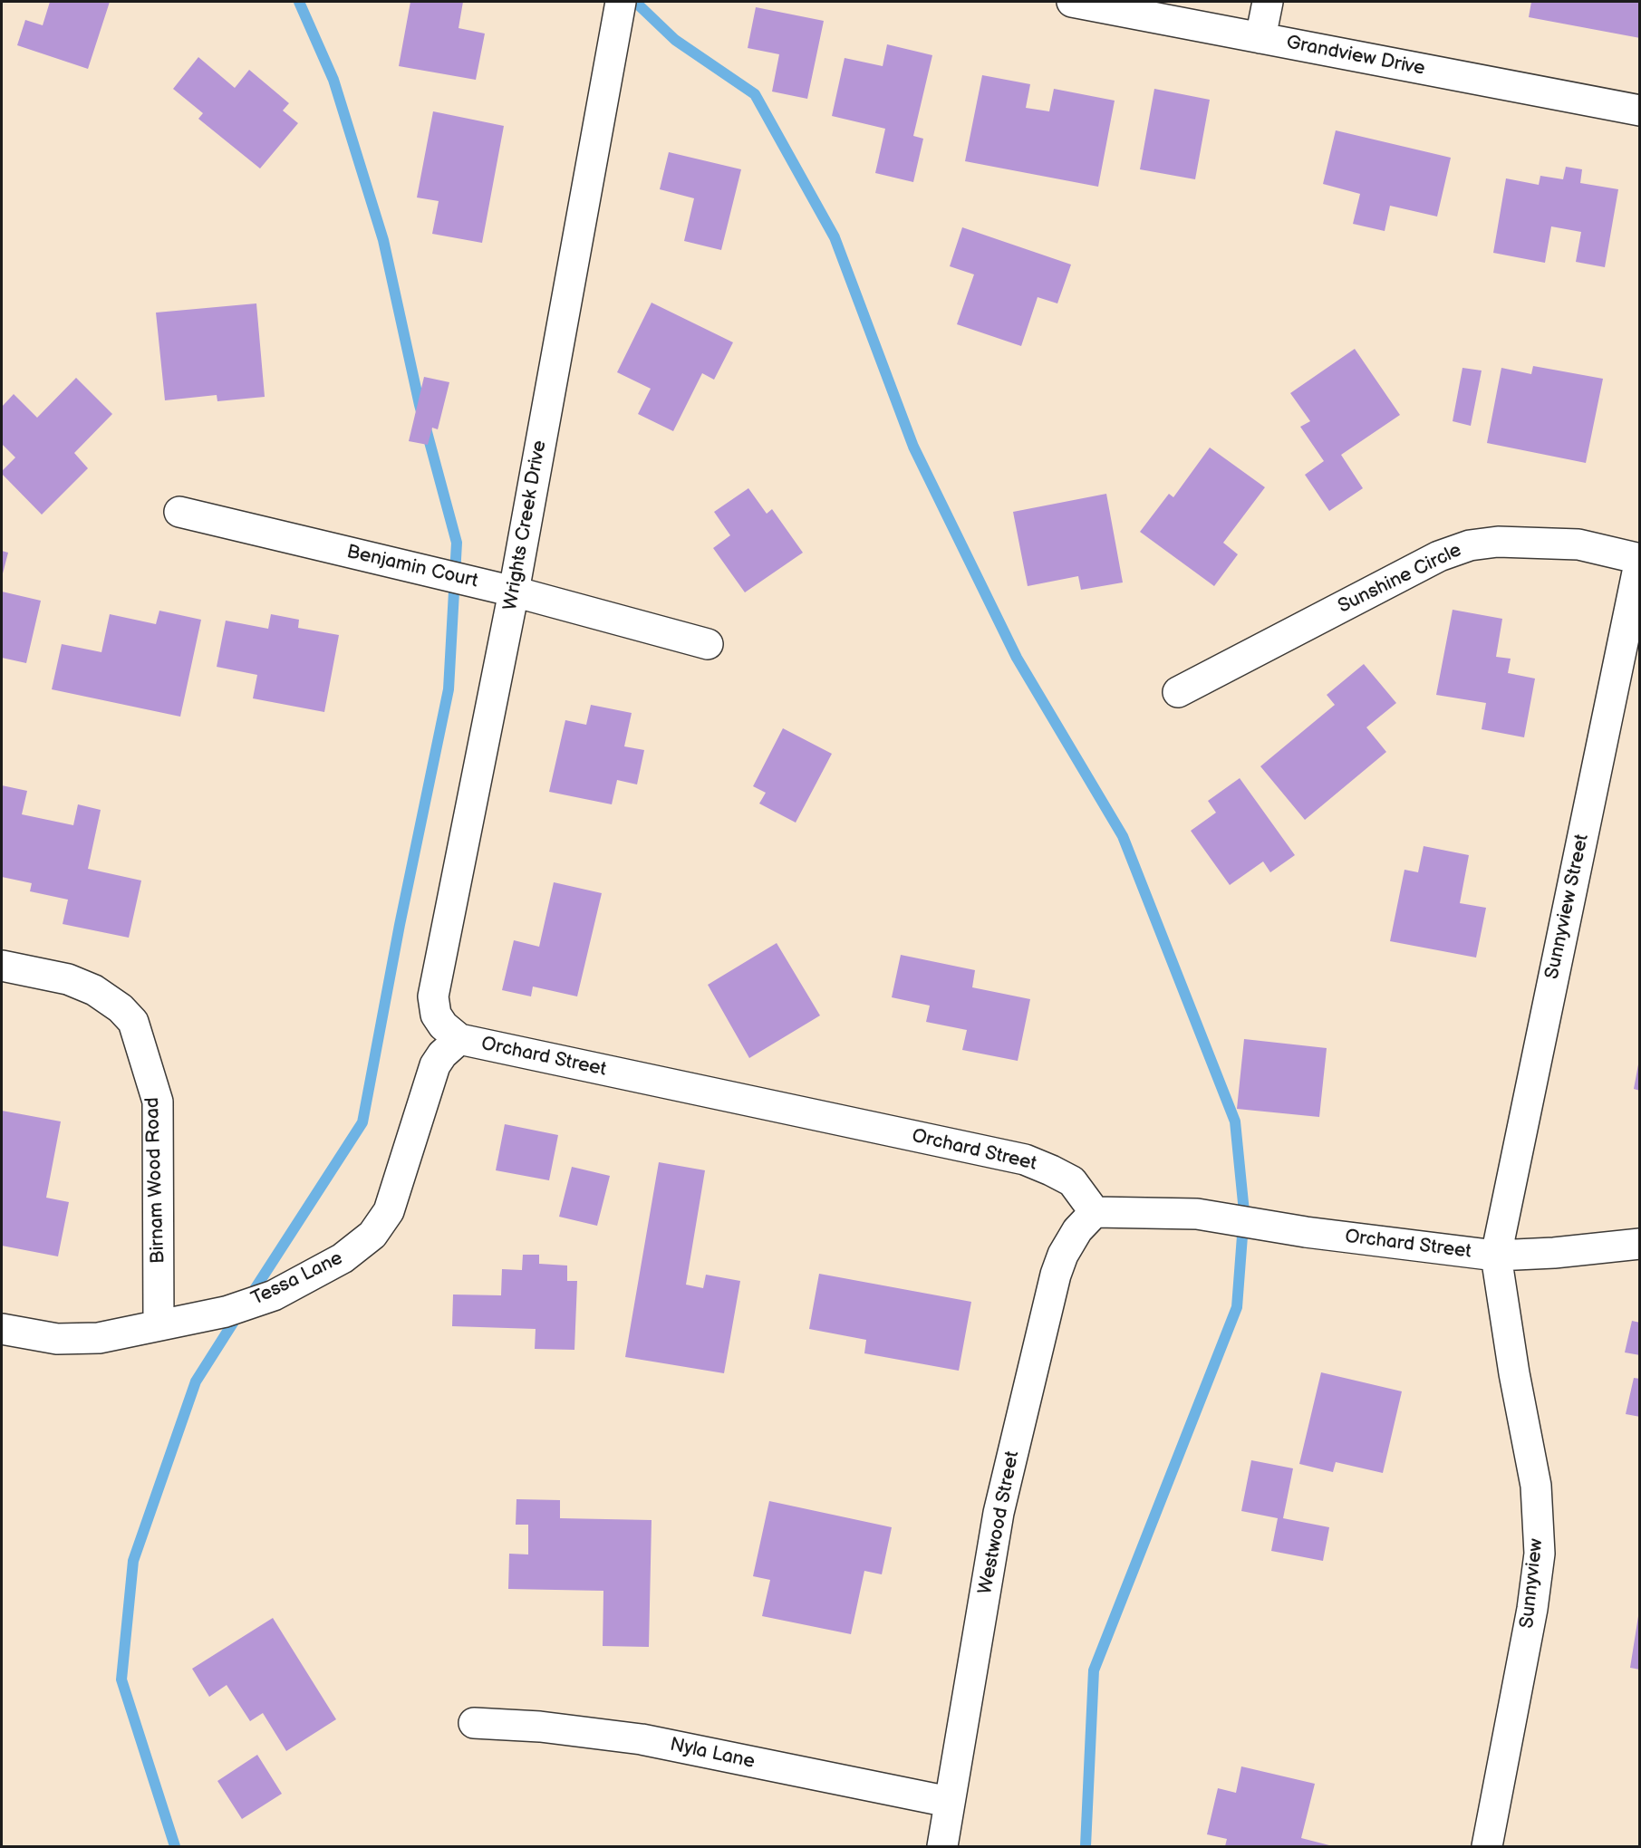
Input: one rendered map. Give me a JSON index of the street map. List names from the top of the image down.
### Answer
{
  "streets": {
    "street": [
      "Grandview Drive",
      "Wrights Creek Drive",
      "Benjamin Court",
      "Sunshine Circle",
      "Sunnyview Street",
      "Orchard Street",
      "Birnam Wood Road",
      "Tessa Lane",
      "Westwood Street",
      "Sunnyview",
      "Nyla Lane"
    ]
  },
  "crossings": [
    ["Wrights Creek Drive", "Benjamin Court"],
    ["Wrights Creek Drive", "Orchard Street"],
    ["Wrights Creek Drive", "Tessa Lane"],
    ["Sunshine Circle", "Sunnyview Street"],
    ["Sunnyview Street", "Orchard Street"],
    ["Sunnyview Street", "Sunnyview"],
    ["Orchard Street", "Tessa Lane"],
    ["Orchard Street", "Westwood Street"],
    ["Orchard Street", "Sunnyview"],
    ["Birnam Wood Road", "Tessa Lane"],
    ["Westwood Street", "Nyla Lane"]
  ]
}
